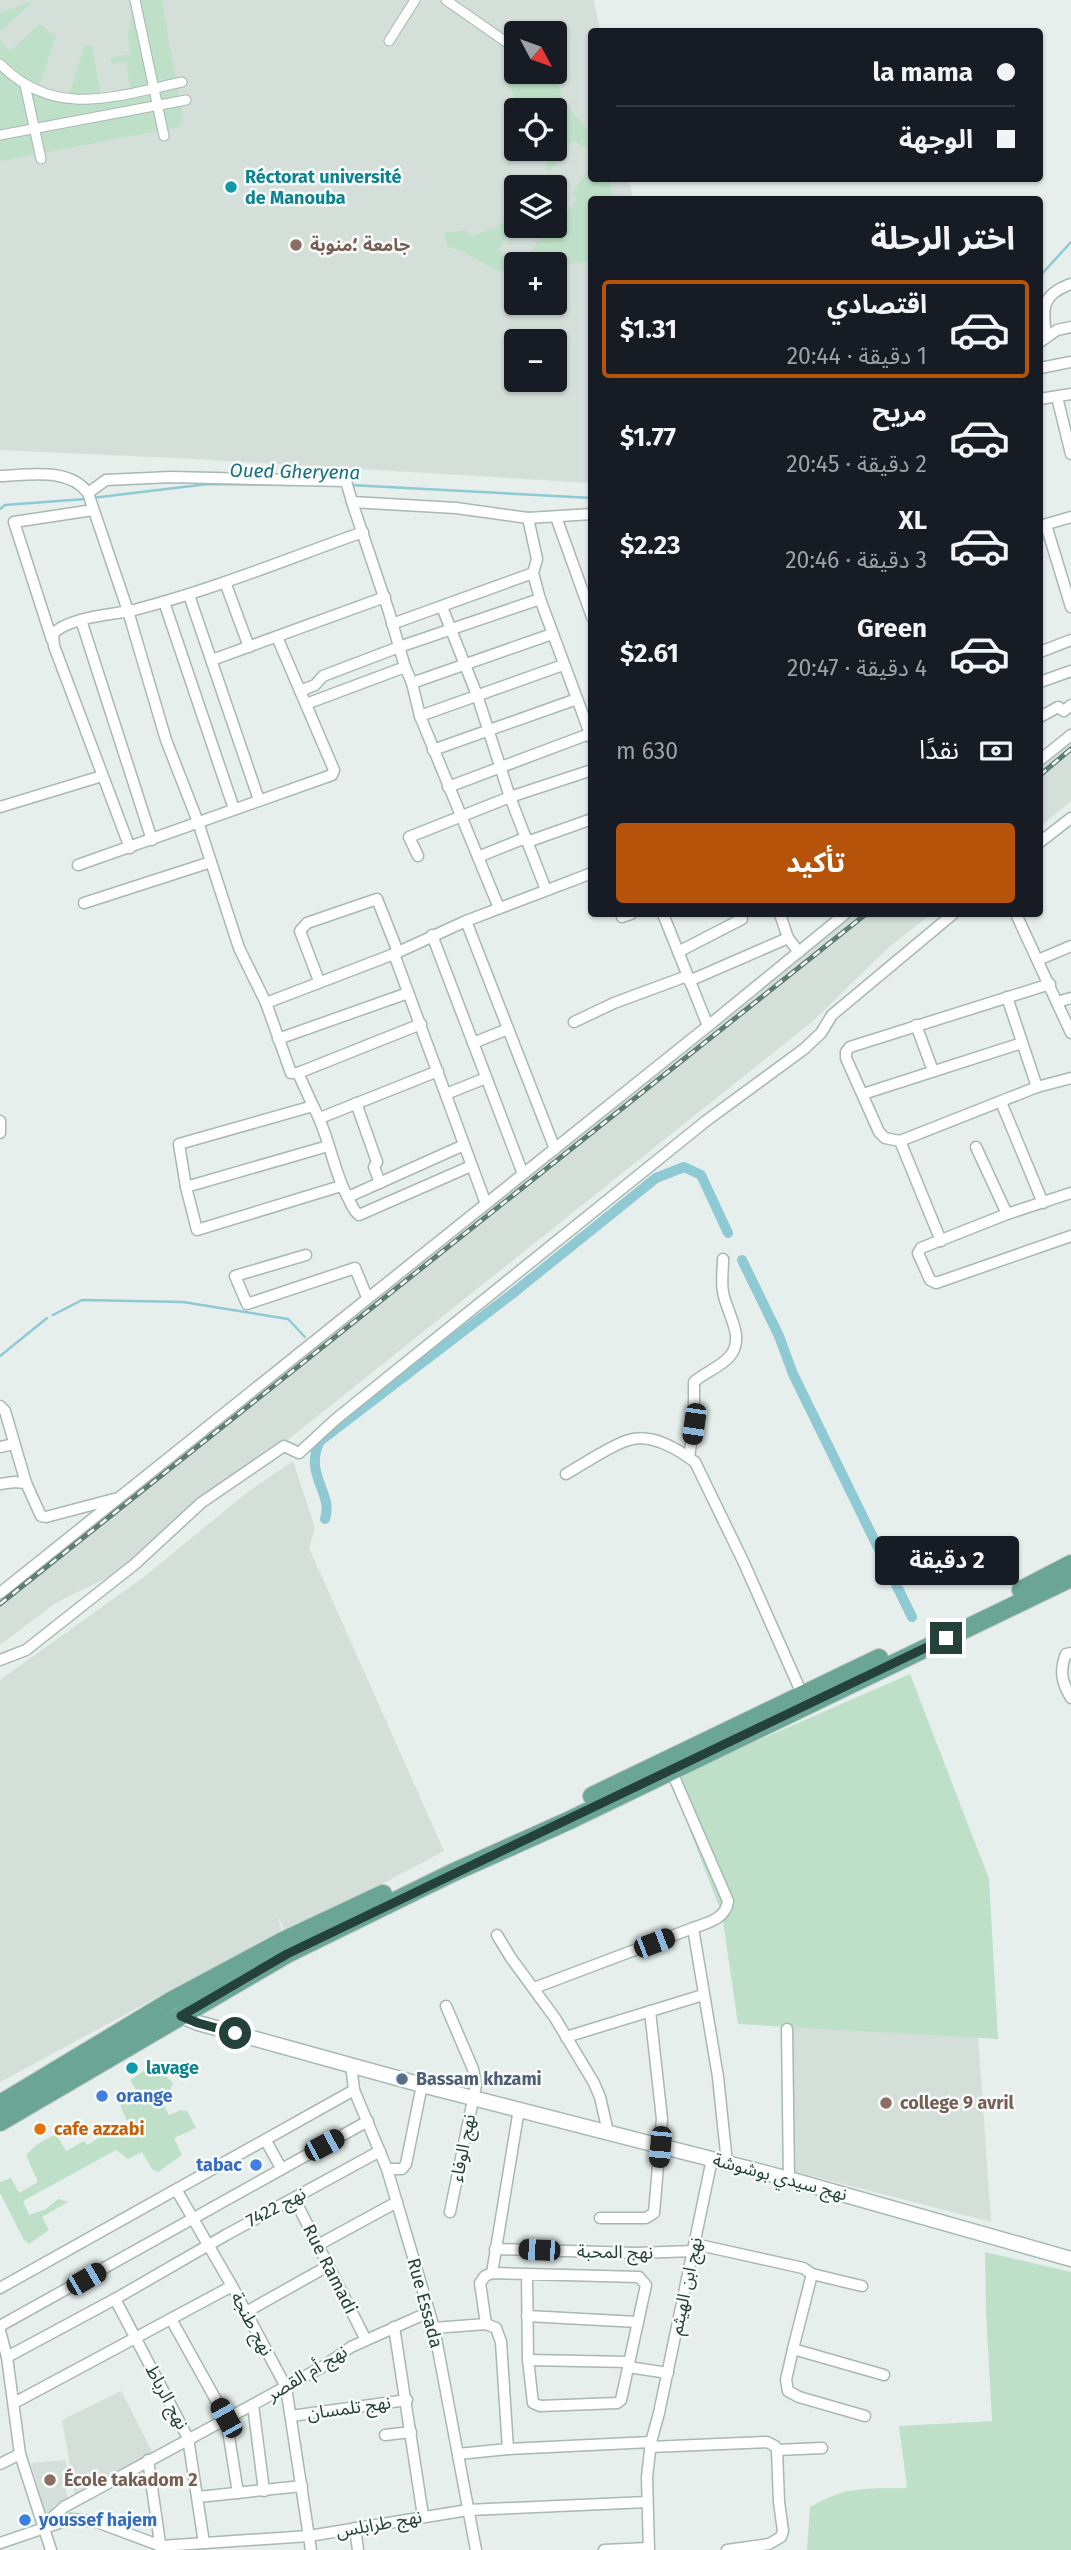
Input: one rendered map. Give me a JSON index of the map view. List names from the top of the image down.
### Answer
{
  "streets": {
    "street": [
      "نهج الوفاء",
      "نهج سيدي بوشوشة",
      "نهج 7422",
      "نهج المحبة",
      "Rue Ramadi",
      "نهج ابن الهيثم",
      "Rue Essada",
      "نهج طنجة",
      "نهج أم القصر",
      "نهج الرباط",
      "نهج تلمسان",
      "نهج طرابلس"
    ]
  },
  "crossings": [
    ["نهج الوفاء", "نهج سيدي بوشوشة"],
    ["نهج سيدي بوشوشة", "نهج ابن الهيثم"],
    ["نهج سيدي بوشوشة", "Rue Essada"],
    ["نهج 7422", "Rue Ramadi"],
    ["نهج 7422", "Rue Essada"],
    ["نهج 7422", "نهج طنجة"],
    ["نهج 7422", "نهج الرباط"],
    ["نهج المحبة", "نهج ابن الهيثم"],
    ["Rue Ramadi", "نهج أم القصر"],
    ["نهج ابن الهيثم", "نهج طرابلس"],
    ["Rue Essada", "نهج أم القصر"],
    ["Rue Essada", "نهج طرابلس"],
    ["نهج طنجة", "نهج أم القصر"],
    ["نهج طنجة", "نهج تلمسان"],
    ["نهج طنجة", "نهج طرابلس"],
    ["نهج أم القصر", "نهج الرباط"],
    ["نهج أم القصر", "نهج طرابلس"],
    ["نهج الرباط", "نهج طرابلس"]
  ],
  "water": ["Oued Gheryena"],
  "places": [
    "Réctorat université de Manouba",
    "جامعة ؛منوبة",
    "lavage",
    "Bassam khzami",
    "orange",
    "college 9 avril",
    "cafe azzabi",
    "tabac",
    "École takadom 2",
    "youssef hajem"
  ],
  "north": "bottom right",
  "page": {
    "map_buttons": ["+", "−"],
    "banner": ["la mama", "الوجهة"],
    "heading": "اختر الرحلة",
    "list": [
      {
        "name": "اقتصادي",
        "note": "1 دقيقة · 20:44",
        "value": "$1.31"
      },
      {
        "name": "مريح",
        "note": "2 دقيقة · 20:45",
        "value": "$1.77"
      },
      {
        "name": "XL",
        "note": "3 دقيقة · 20:46",
        "value": "$2.23"
      },
      {
        "name": "Green",
        "note": "4 دقيقة · 20:47",
        "value": "$2.61"
      }
    ],
    "pay": ["نقدًا", "630 m"],
    "buttons": "تأكيد",
    "bubble": "2 دقيقة"
  }
}
